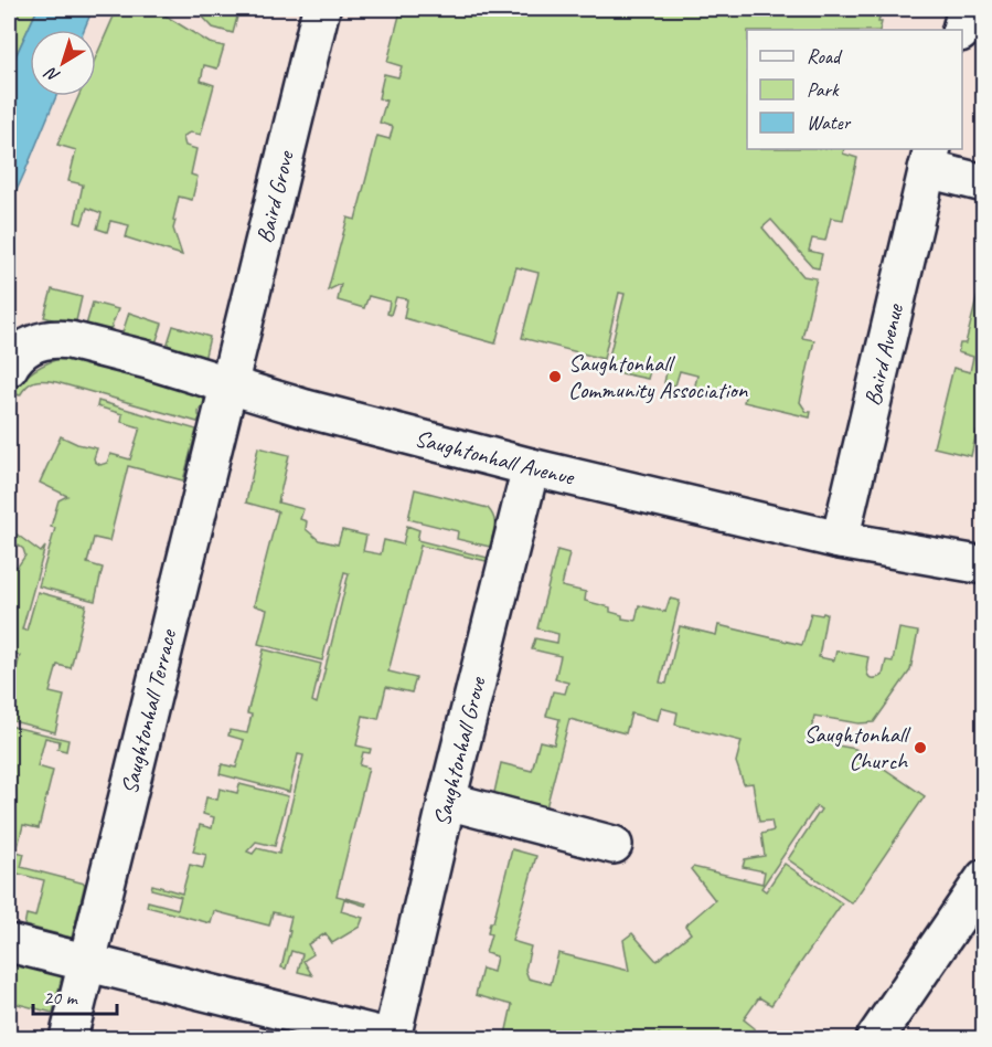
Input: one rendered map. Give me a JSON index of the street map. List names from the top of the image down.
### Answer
{
  "streets": {
    "street": [
      "Baird Grove",
      "Baird Avenue",
      "Saughtonhall Avenue",
      "Saughtonhall Terrace",
      "Saughtonhall Grove"
    ]
  },
  "crossings": [
    ["Baird Grove", "Saughtonhall Avenue"],
    ["Baird Grove", "Saughtonhall Terrace"],
    ["Baird Avenue", "Saughtonhall Avenue"],
    ["Saughtonhall Avenue", "Saughtonhall Terrace"],
    ["Saughtonhall Avenue", "Saughtonhall Grove"]
  ],
  "places": ["Saughtonhall Community Association", "Saughtonhall Church"],
  "legend": ["Road", "Park", "Water"],
  "scale_bar": "20 m",
  "north": "bottom left"
}
